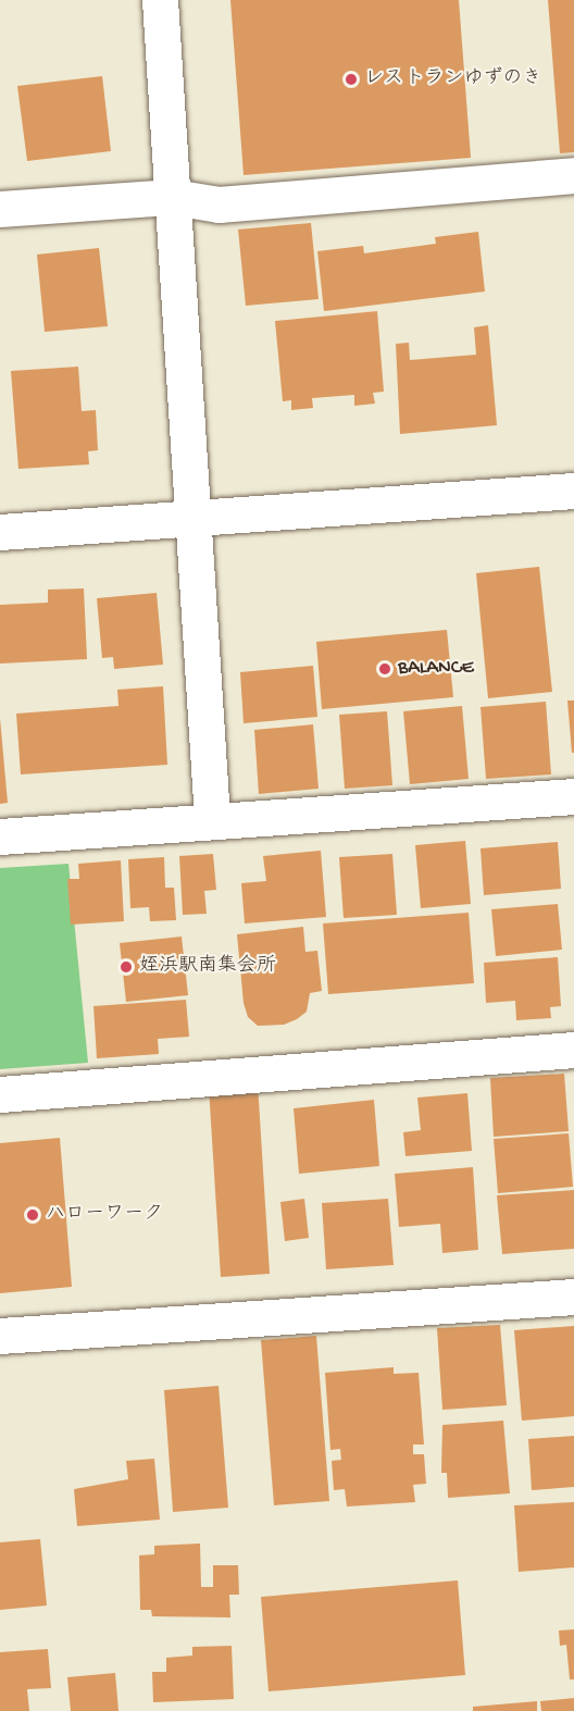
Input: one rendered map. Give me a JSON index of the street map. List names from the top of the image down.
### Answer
{
  "places": [
    "レストランゆずのき",
    "BALANCE",
    "姪浜駅南集会所",
    "ハローワーク"
  ]
}
